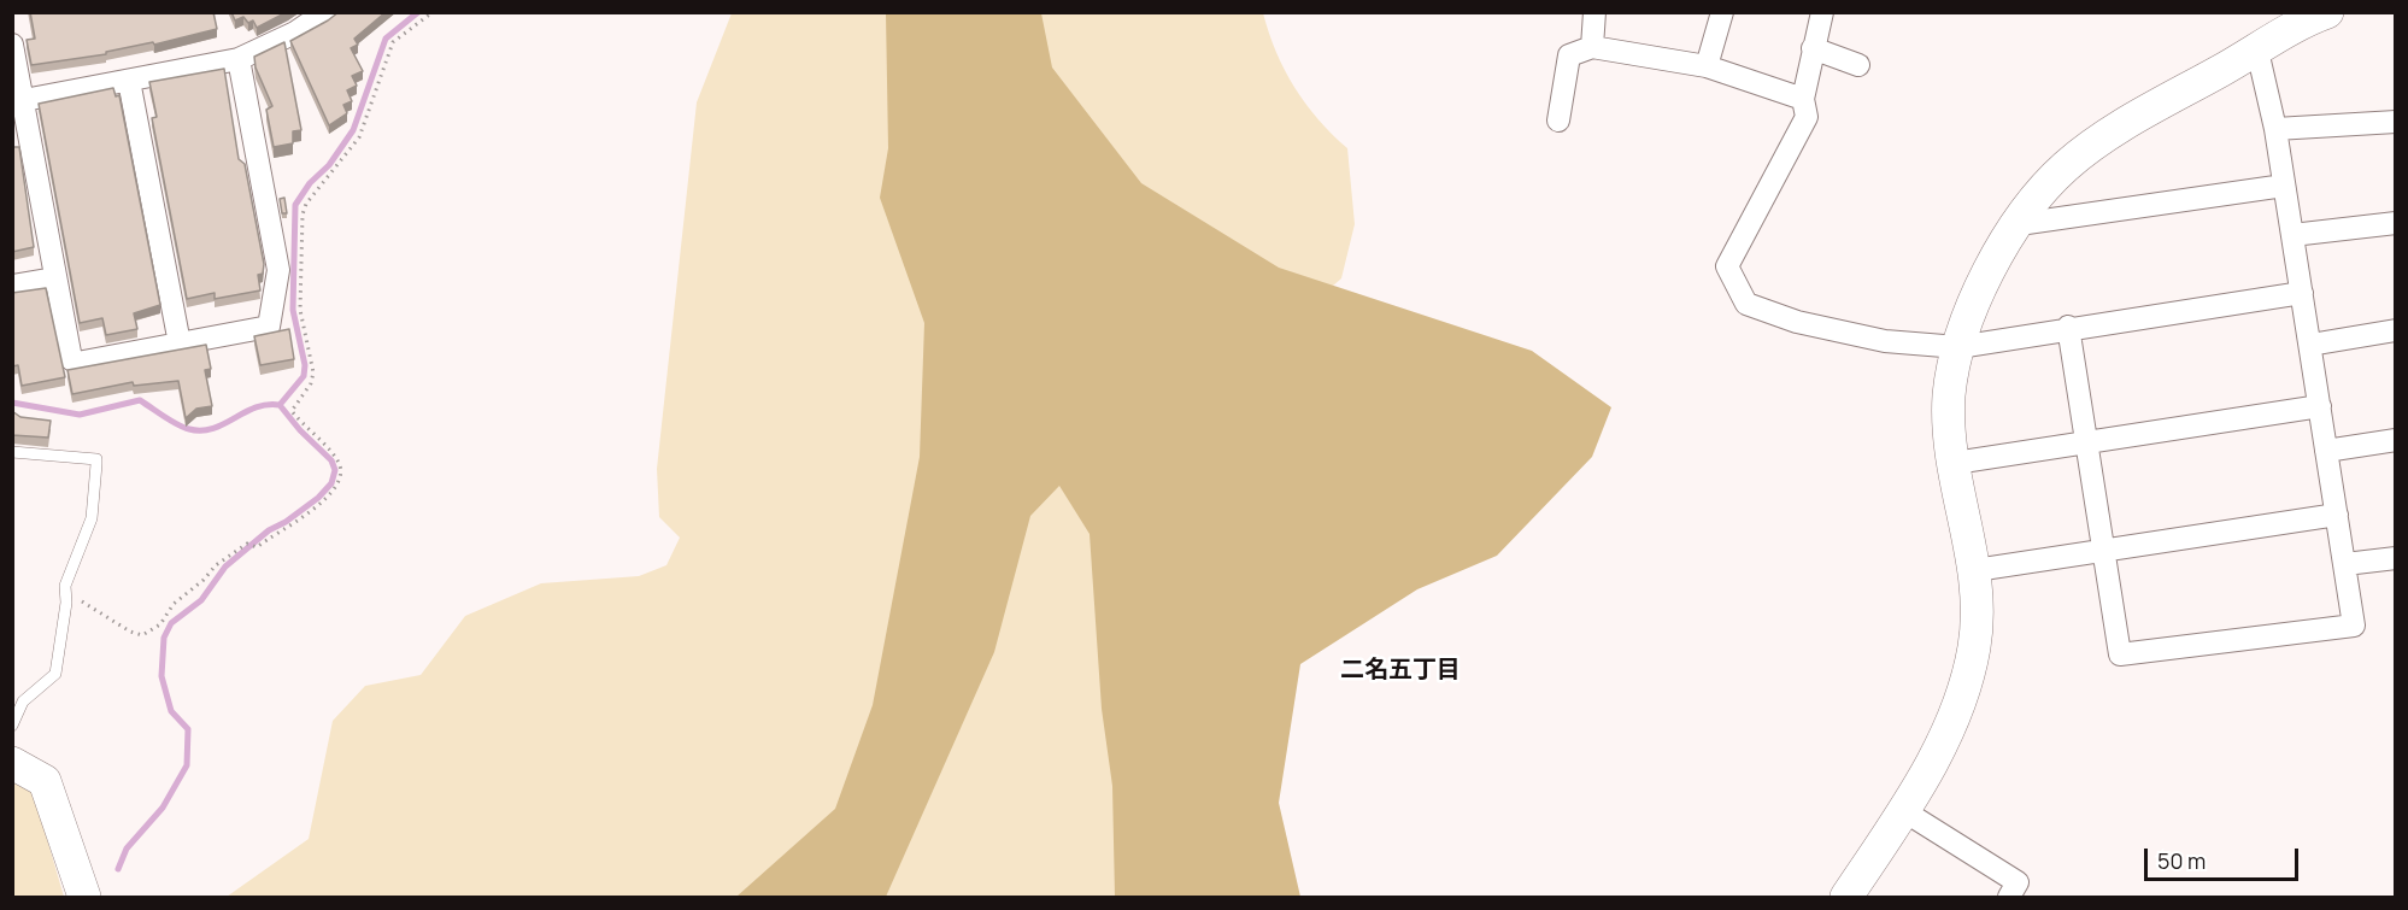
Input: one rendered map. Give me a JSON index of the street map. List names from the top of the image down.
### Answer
{
  "districts": ["二名五丁目"],
  "scale_bar": "50 m"
}
